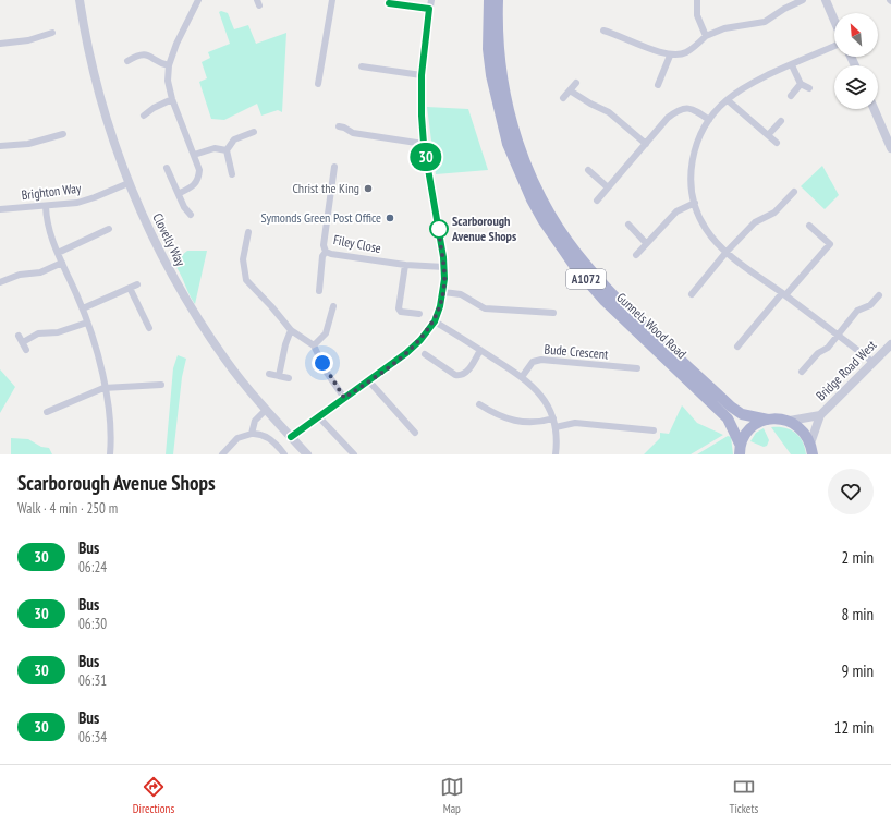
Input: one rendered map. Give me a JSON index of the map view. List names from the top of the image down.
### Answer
{
  "streets": {
    "main road": ["A1072", "Gunnels Wood Road"],
    "street": [
      "Brighton Way",
      "Clovelly Way",
      "Filey Close",
      "Bude Crescent",
      "Bridge Road West"
    ]
  },
  "crossings": [
    ["Brighton Way", "Clovelly Way"]
  ],
  "places": ["Christ the King", "Symonds Green Post Office", "Scarborough Avenue Shops"],
  "lines": ["bus line 30"],
  "north": "top left",
  "page": {
    "on_map": "30",
    "heading": ["Scarborough Avenue Shops", "Walk · 4 min · 250 m"],
    "list": [
      {
        "mark": "30",
        "name": "Bus",
        "note": "06:24",
        "value": "2 min"
      },
      {
        "mark": "30",
        "name": "Bus",
        "note": "06:30",
        "value": "8 min"
      },
      {
        "mark": "30",
        "name": "Bus",
        "note": "06:31",
        "value": "9 min"
      },
      {
        "mark": "30",
        "name": "Bus",
        "note": "06:34",
        "value": "12 min"
      }
    ],
    "tabs": ["Directions", "Map", "Tickets"]
  }
}
